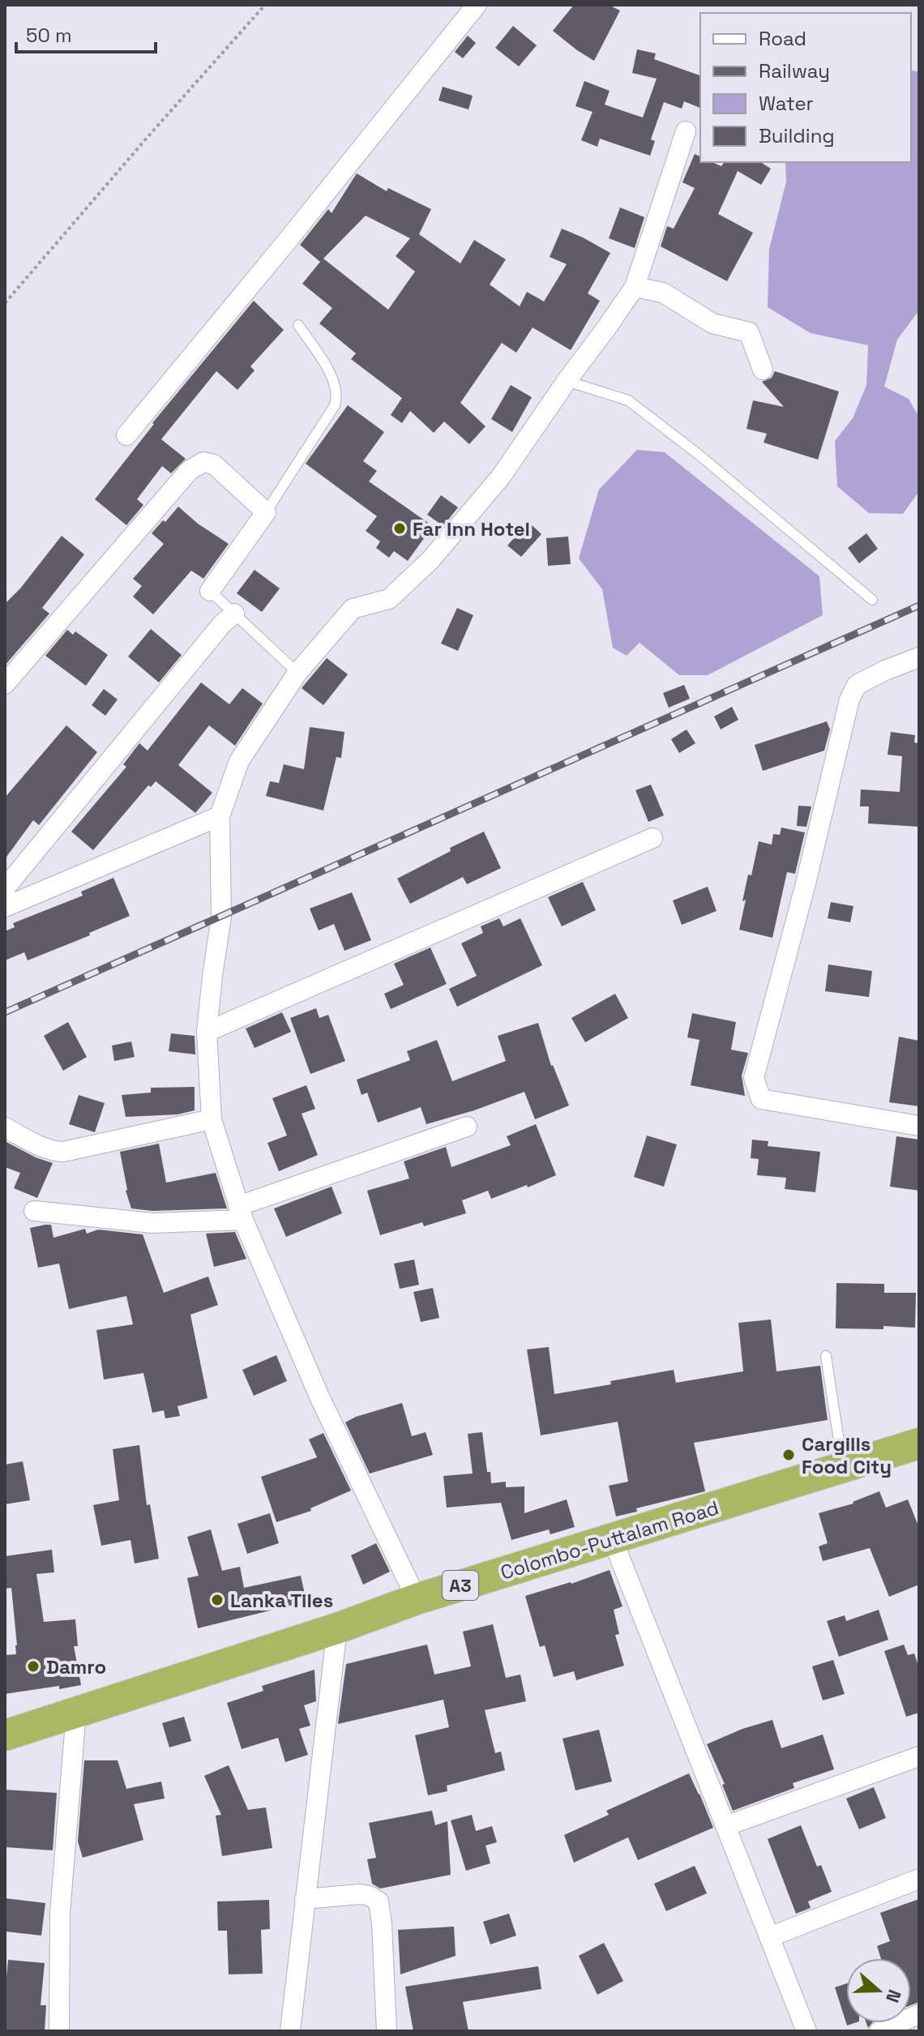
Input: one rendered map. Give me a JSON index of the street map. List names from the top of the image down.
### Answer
{
  "streets": {
    "highway": ["Colombo-Puttalam Road", "A3"]
  },
  "places": [
    "Far Inn Hotel",
    "Cargills Food City",
    "Lanka Tiles",
    "Damro"
  ],
  "legend": [
    "Road",
    "Railway",
    "Water",
    "Building"
  ],
  "scale_bar": "50 m",
  "north": "right"
}
